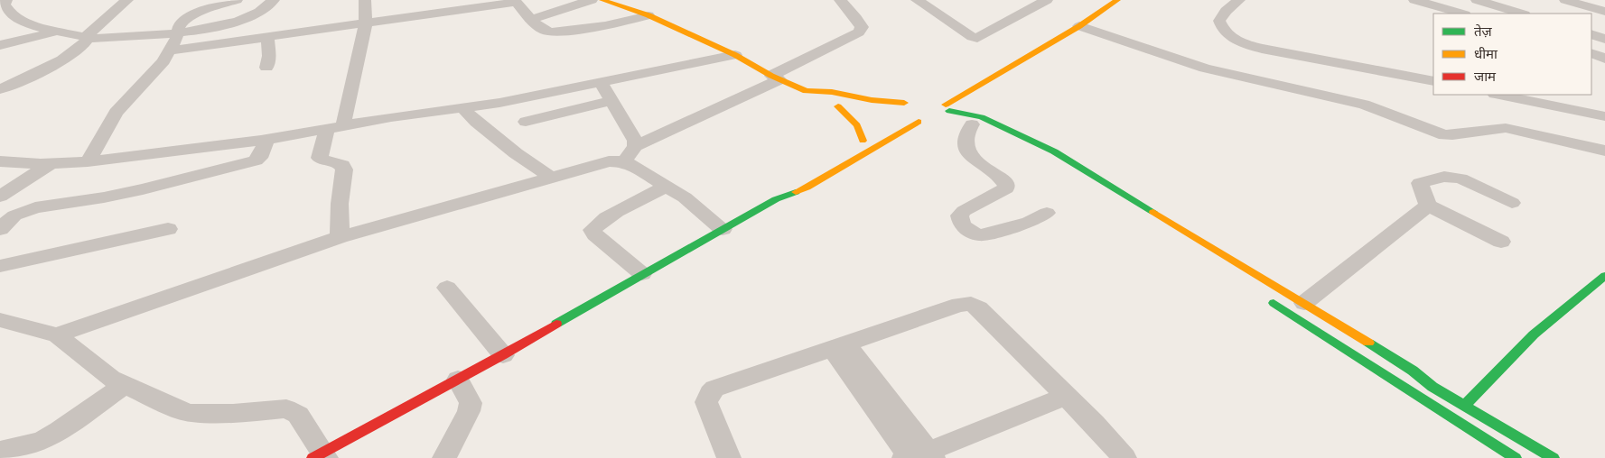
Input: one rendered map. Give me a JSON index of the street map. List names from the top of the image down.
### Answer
{
  "legend": ["तेज़", "धीमा", "जाम"]
}
